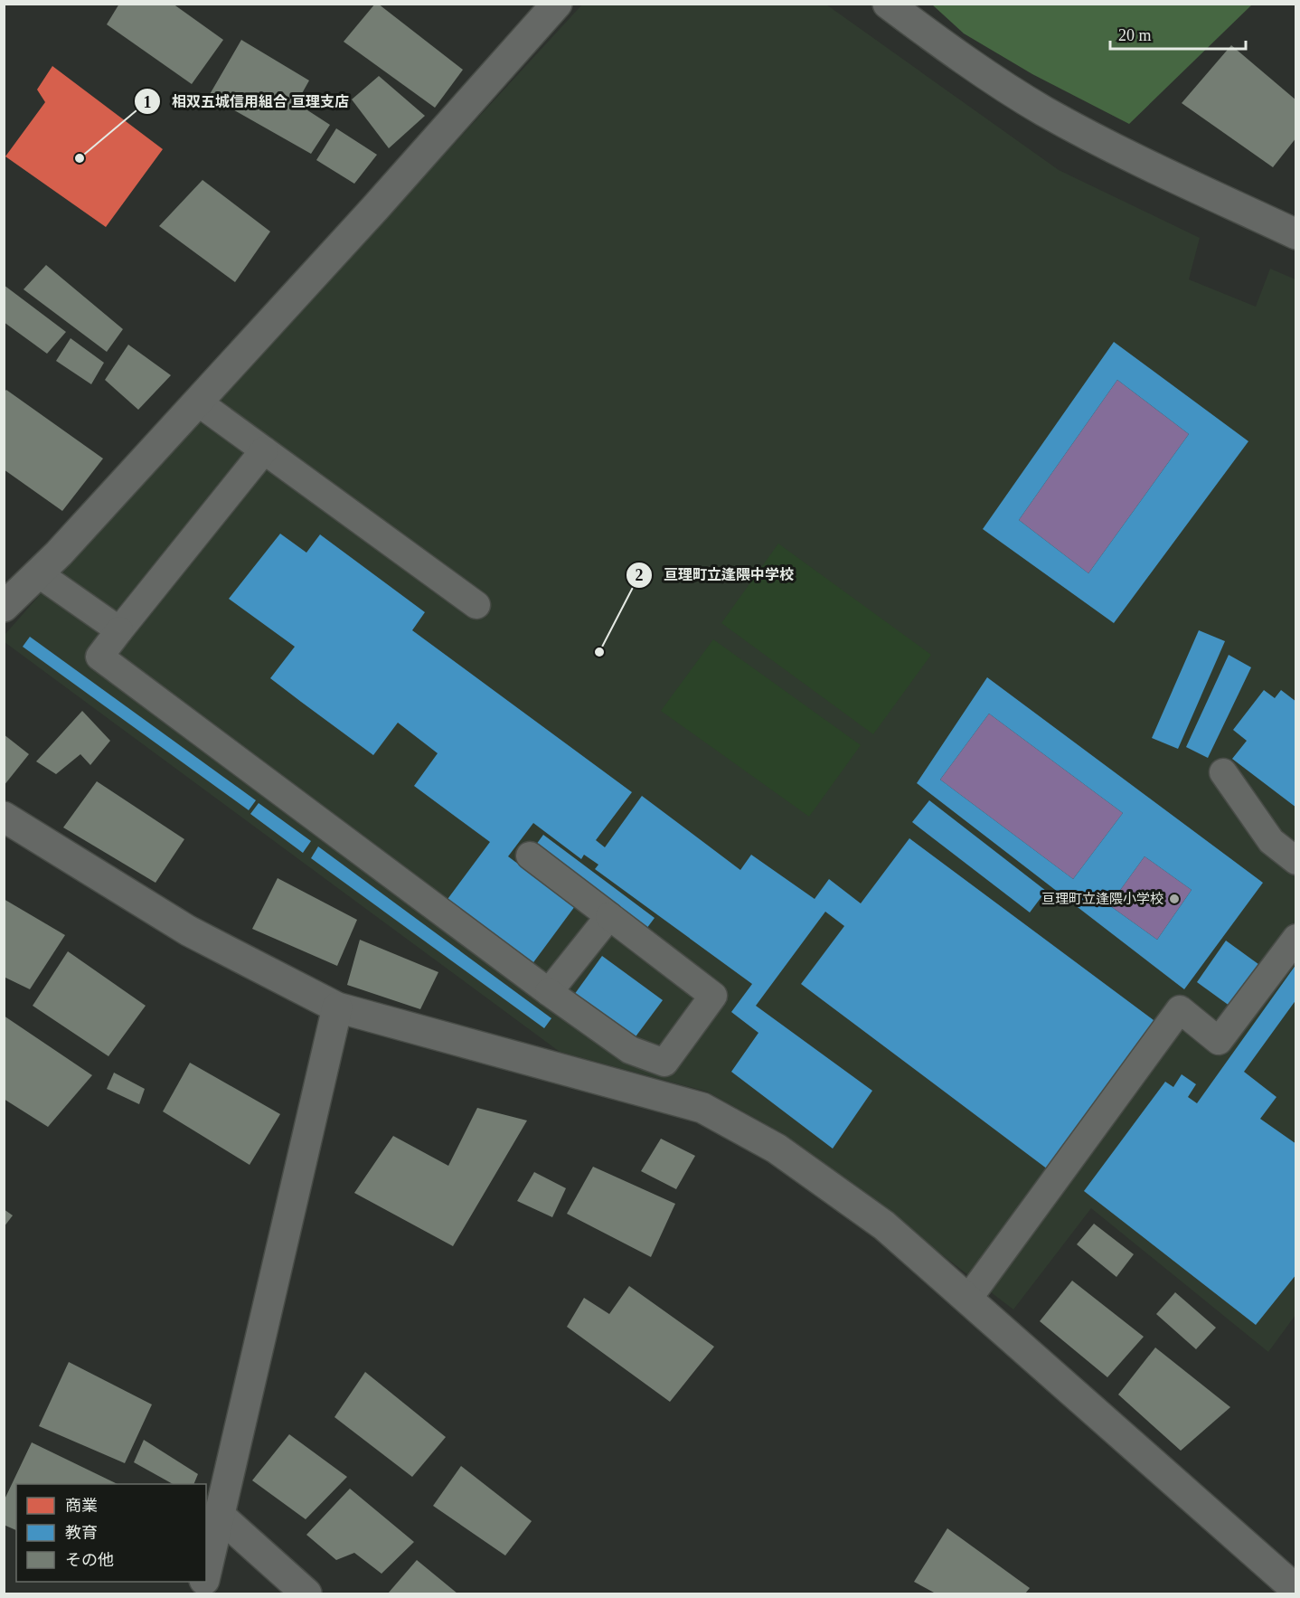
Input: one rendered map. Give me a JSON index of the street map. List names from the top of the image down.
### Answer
{
  "places": ["相双五城信用組合 亘理支店", "亘理町立逢隈中学校", "亘理町立逢隈小学校"],
  "legend": ["商業", "教育", "その他"],
  "scale_bar": "20 m"
}
